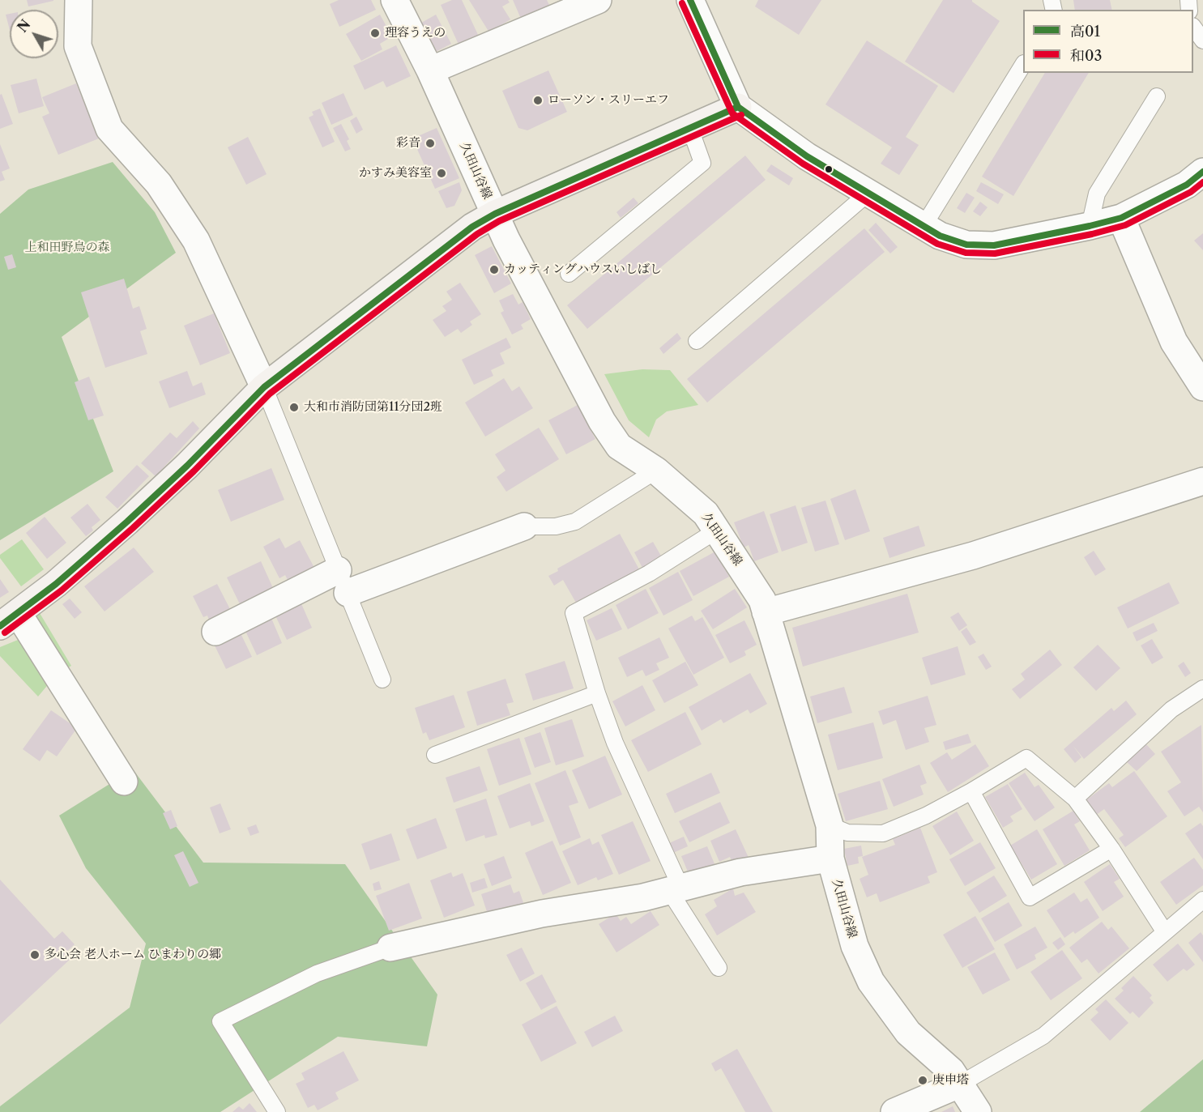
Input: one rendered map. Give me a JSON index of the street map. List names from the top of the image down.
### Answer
{
  "streets": {
    "street": ["久田山谷線"]
  },
  "parks": ["上和田野鳥の森"],
  "places": [
    "理容うえの",
    "ローソン・スリーエフ",
    "彩音",
    "かすみ美容室",
    "カッティングハウスいしばし",
    "大和市消防団第11分団2班",
    "多心会 老人ホーム ひまわりの郷",
    "庚申塔"
  ],
  "lines": ["transit line 高01", "transit line 和03"],
  "legend": ["高01", "和03"],
  "north": "top left"
}
